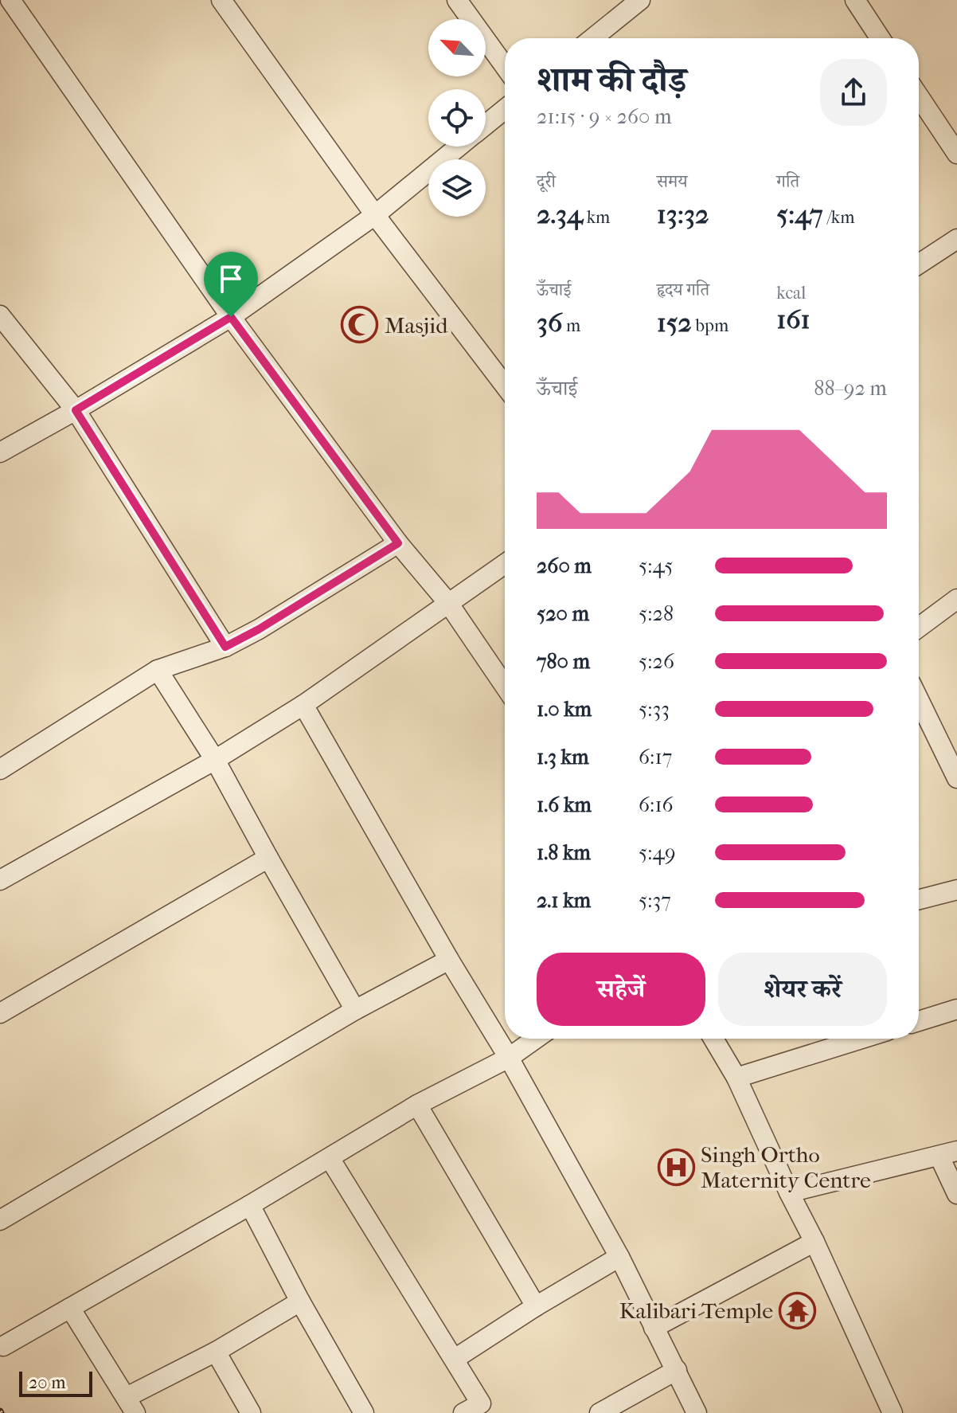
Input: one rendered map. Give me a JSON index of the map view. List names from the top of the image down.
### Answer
{
  "places": {
    "mosque": ["Masjid"],
    "hospital": ["Singh Ortho Maternity Centre"],
    "temple": ["Kalibari Temple"]
  },
  "scale_bar": "20 m",
  "north": "top left",
  "page": {
    "heading": ["शाम की दौड़", "21:15 · 9 × 260 m"],
    "stats": [
      ["दूरी", "2.34 km"],
      ["समय", "13:32"],
      ["गति", "5:47 /km"],
      ["ऊँचाई", "36 m"],
      ["हृदय गति", "152 bpm"],
      ["kcal", "161"]
    ],
    "chart": ["ऊँचाई", "88–92 m"],
    "list": [
      {
        "name": "260 m",
        "note": "5:45"
      },
      {
        "name": "520 m",
        "note": "5:28"
      },
      {
        "name": "780 m",
        "note": "5:26"
      },
      {
        "name": "1.0 km",
        "note": "5:33"
      },
      {
        "name": "1.3 km",
        "note": "6:17"
      },
      {
        "name": "1.6 km",
        "note": "6:16"
      },
      {
        "name": "1.8 km",
        "note": "5:49"
      },
      {
        "name": "2.1 km",
        "note": "5:37"
      }
    ],
    "buttons": ["सहेजें", "शेयर करें"],
    "scale": "20 m"
  }
}
